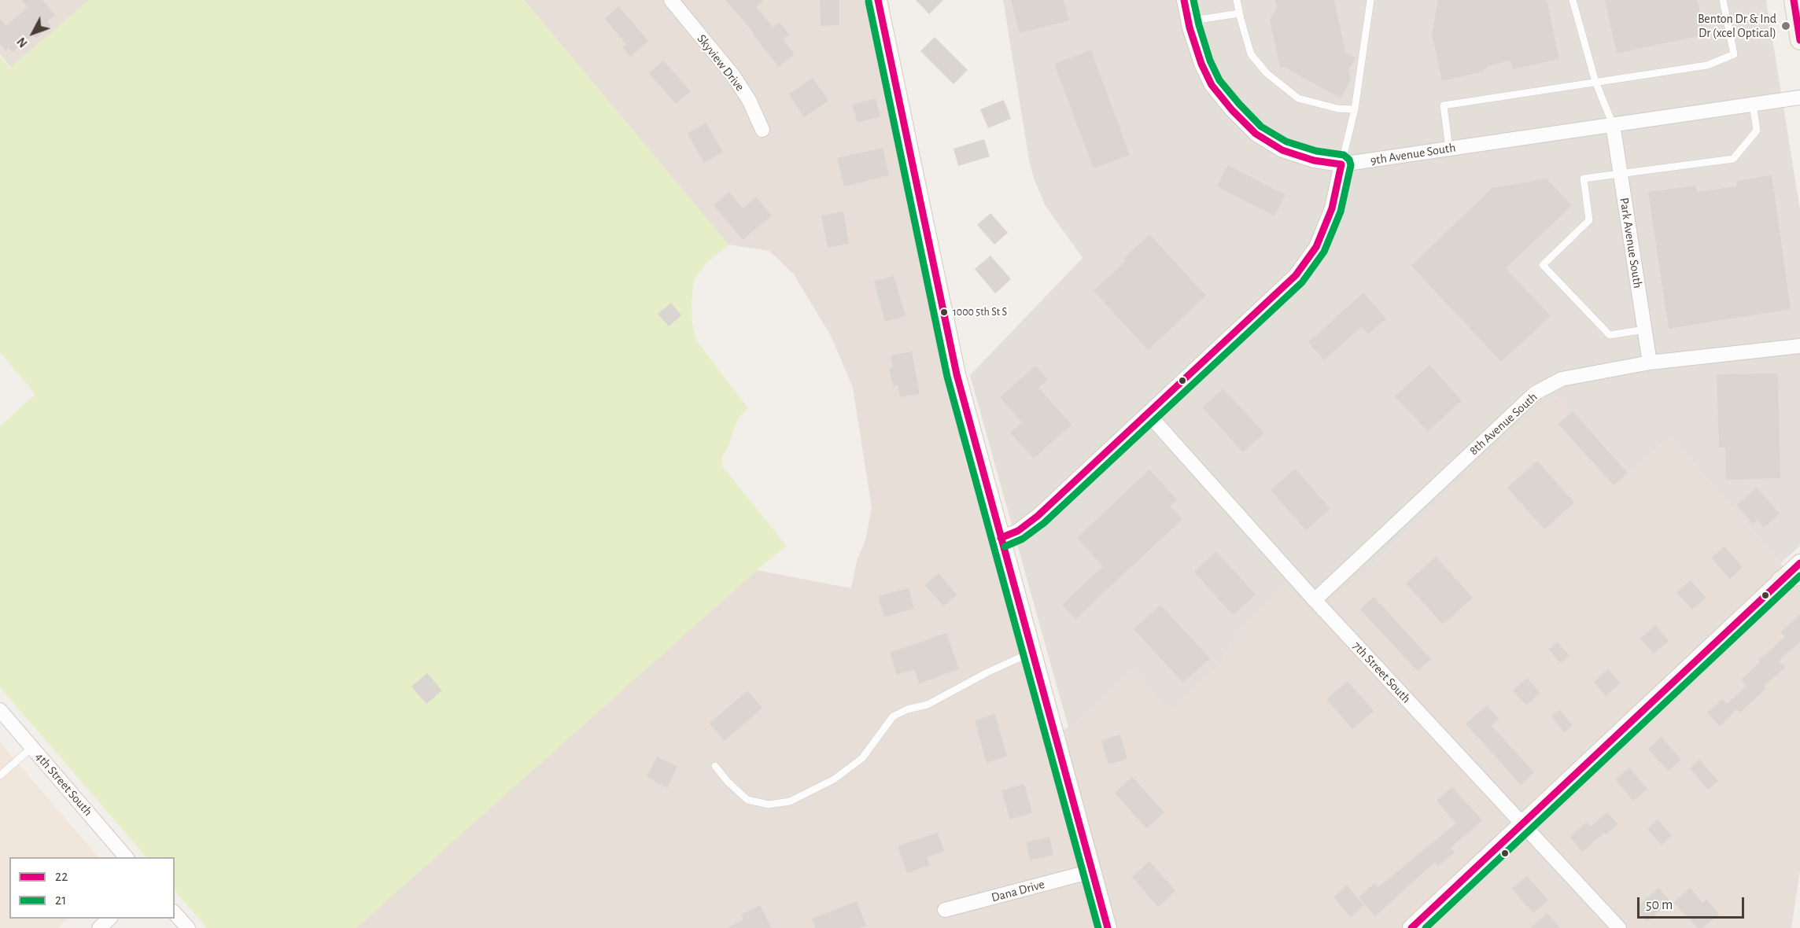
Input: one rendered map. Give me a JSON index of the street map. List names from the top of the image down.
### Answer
{
  "streets": {
    "street": [
      "Skyview Drive",
      "9th Avenue South",
      "Park Avenue South",
      "8th Avenue South",
      "7th Street South",
      "4th Street South",
      "Dana Drive"
    ]
  },
  "crossings": [
    ["9th Avenue South", "Park Avenue South"],
    ["Park Avenue South", "8th Avenue South"],
    ["8th Avenue South", "7th Street South"]
  ],
  "places": ["Benton Dr & Ind Dr (xcel Optical)", "1000 5th St S"],
  "lines": ["transit line 22", "transit line 21"],
  "legend": ["22", "21"],
  "scale_bar": "50 m",
  "north": "bottom left"
}
